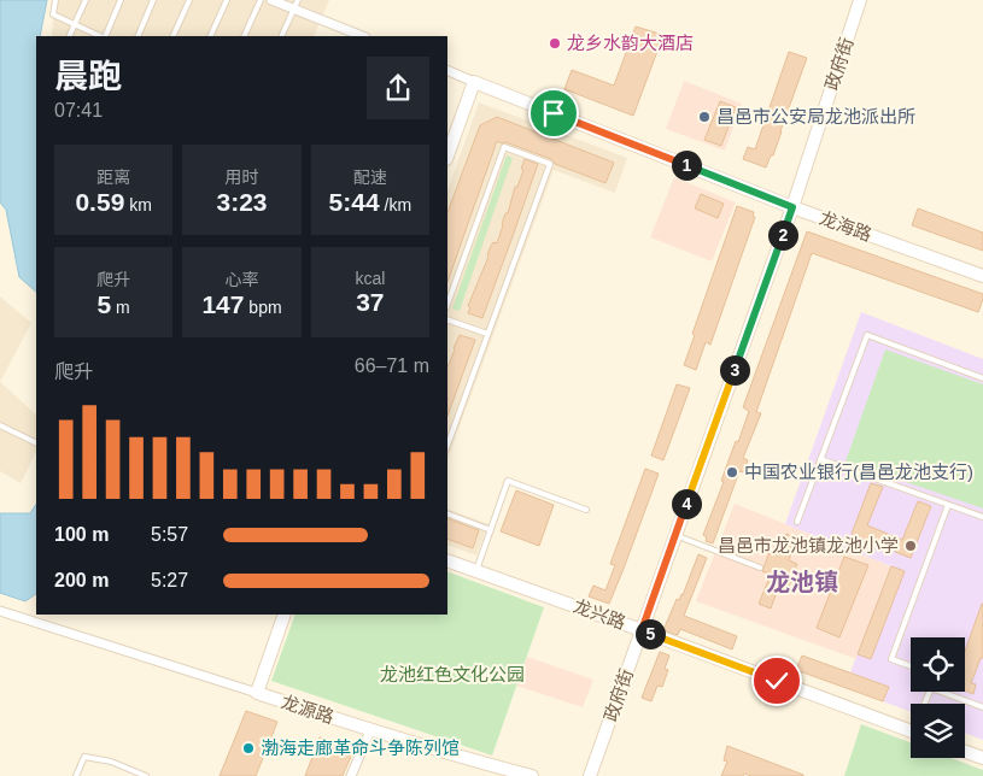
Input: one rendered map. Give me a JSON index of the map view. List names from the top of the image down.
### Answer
{
  "streets": {
    "street": [
      "政府街",
      "龙海路",
      "龙兴路",
      "龙源路"
    ]
  },
  "crossings": [
    ["政府街", "龙海路"],
    ["政府街", "龙兴路"]
  ],
  "districts": ["龙池镇"],
  "parks": ["龙池红色文化公园"],
  "places": [
    "龙乡水韵大酒店",
    "昌邑市公安局龙池派出所",
    "中国农业银行(昌邑龙池支行)",
    "昌邑市龙池镇龙池小学",
    "渤海走廊革命斗争陈列馆"
  ],
  "page": {
    "heading": ["晨跑", "07:41"],
    "stats": [
      ["距离", "0.59 km"],
      ["用时", "3:23"],
      ["配速", "5:44 /km"],
      ["爬升", "5 m"],
      ["心率", "147 bpm"],
      ["kcal", "37"]
    ],
    "pins": [
      "1",
      "2",
      "3",
      "4",
      "5"
    ],
    "chart": ["爬升", "66–71 m"],
    "list": [
      {
        "name": "100 m",
        "note": "5:57"
      },
      {
        "name": "200 m",
        "note": "5:27"
      }
    ]
  }
}
